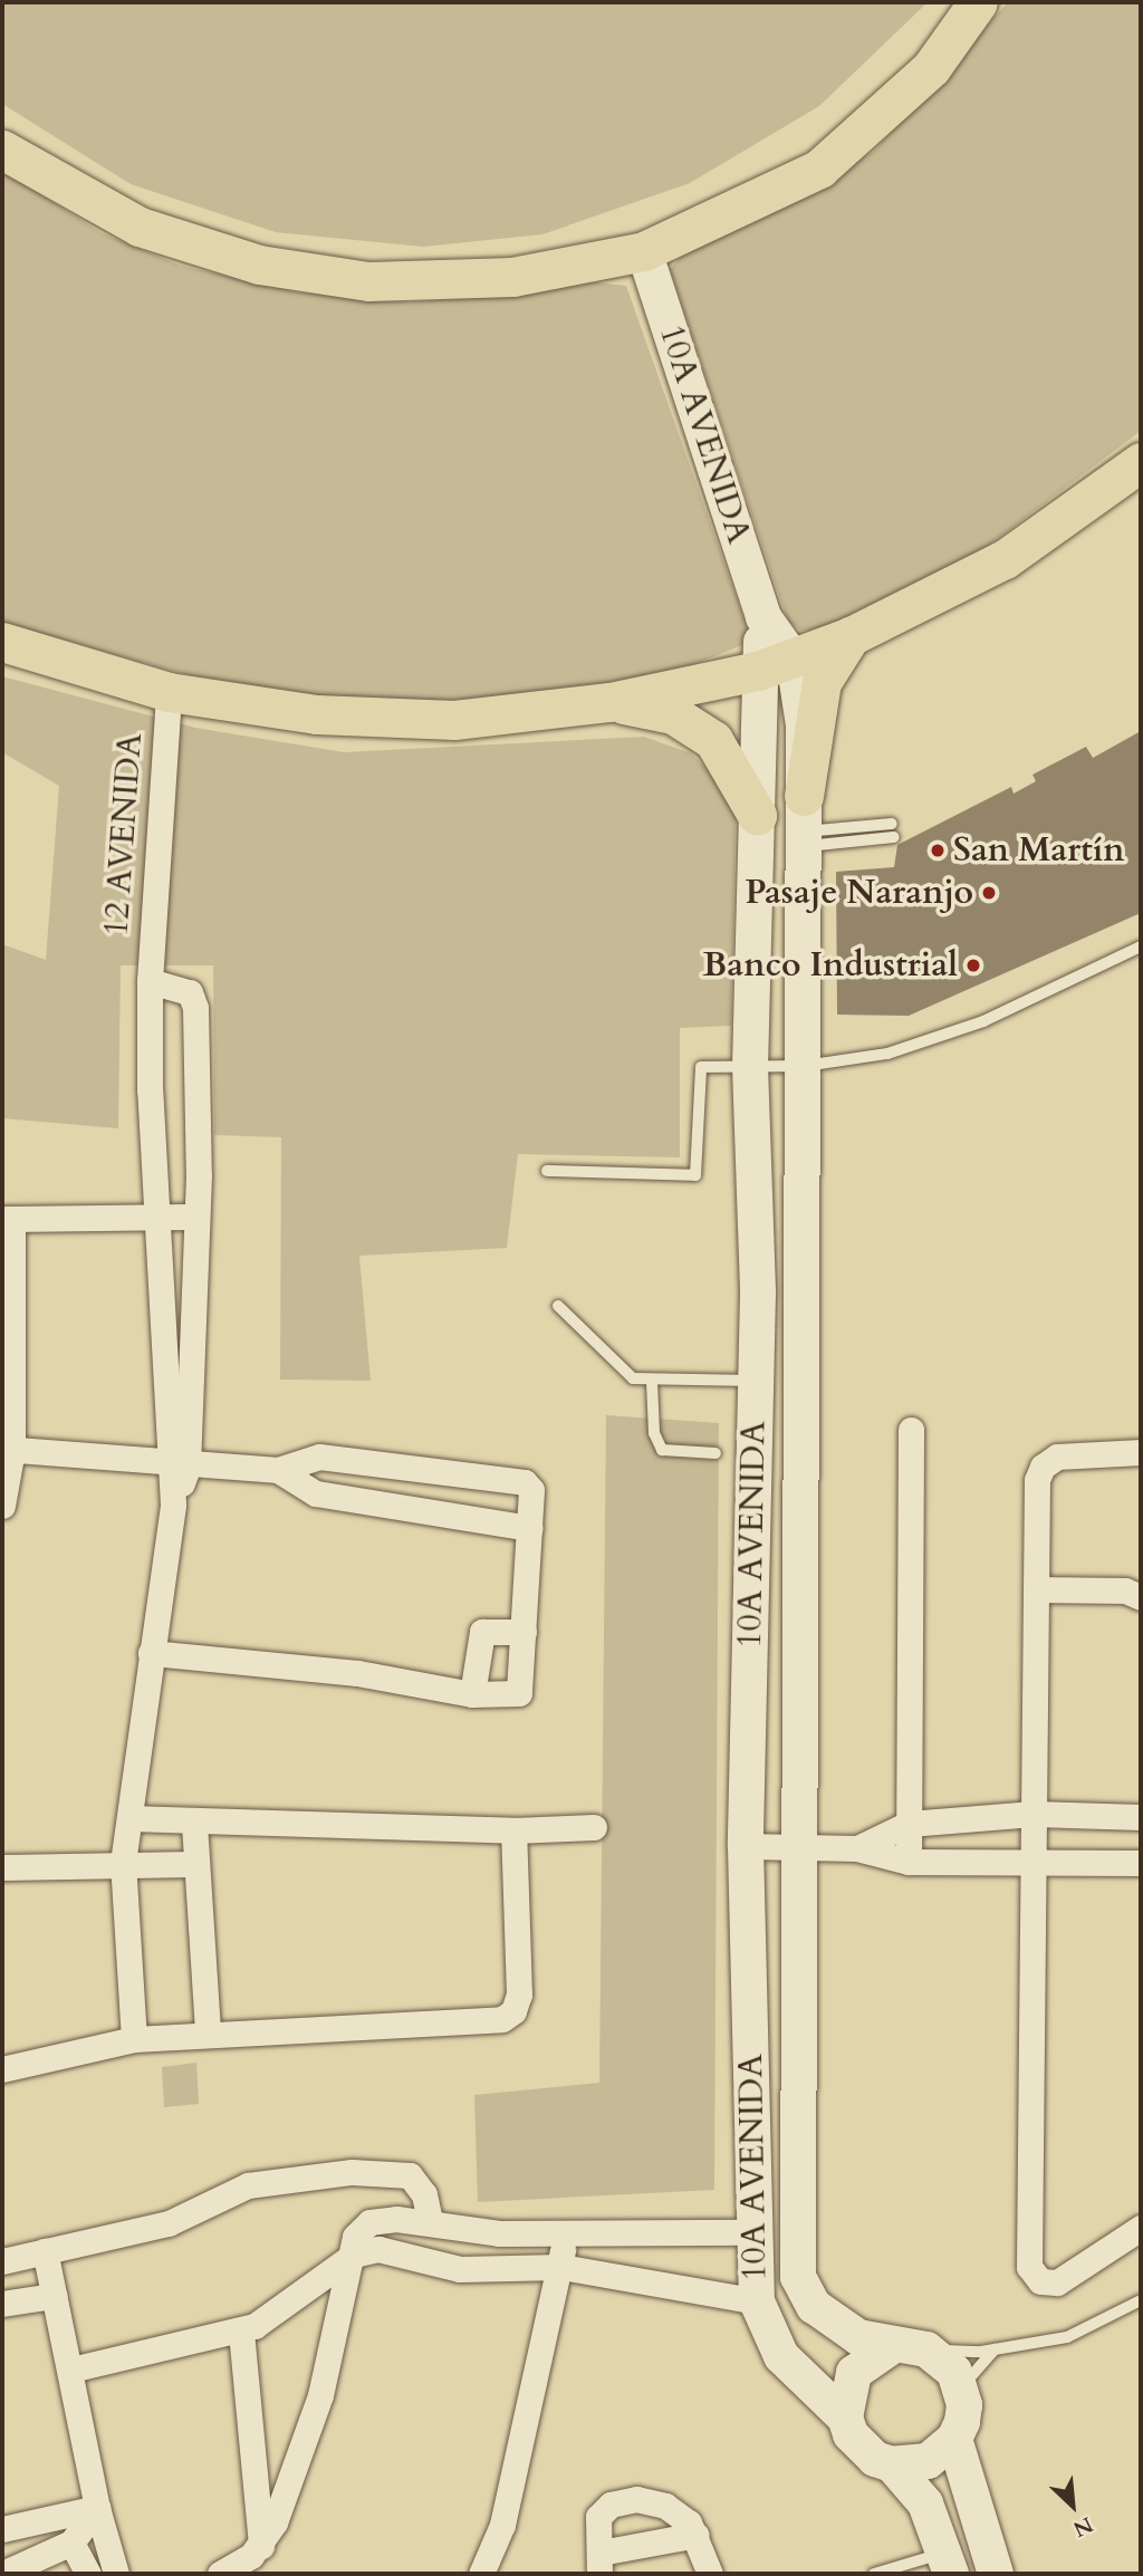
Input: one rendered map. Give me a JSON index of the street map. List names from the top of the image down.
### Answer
{
  "streets": {
    "street": ["10A AVENIDA", "12 AVENIDA"]
  },
  "places": ["San Martín", "Pasaje Naranjo", "Banco Industrial"],
  "north": "bottom right"
}
